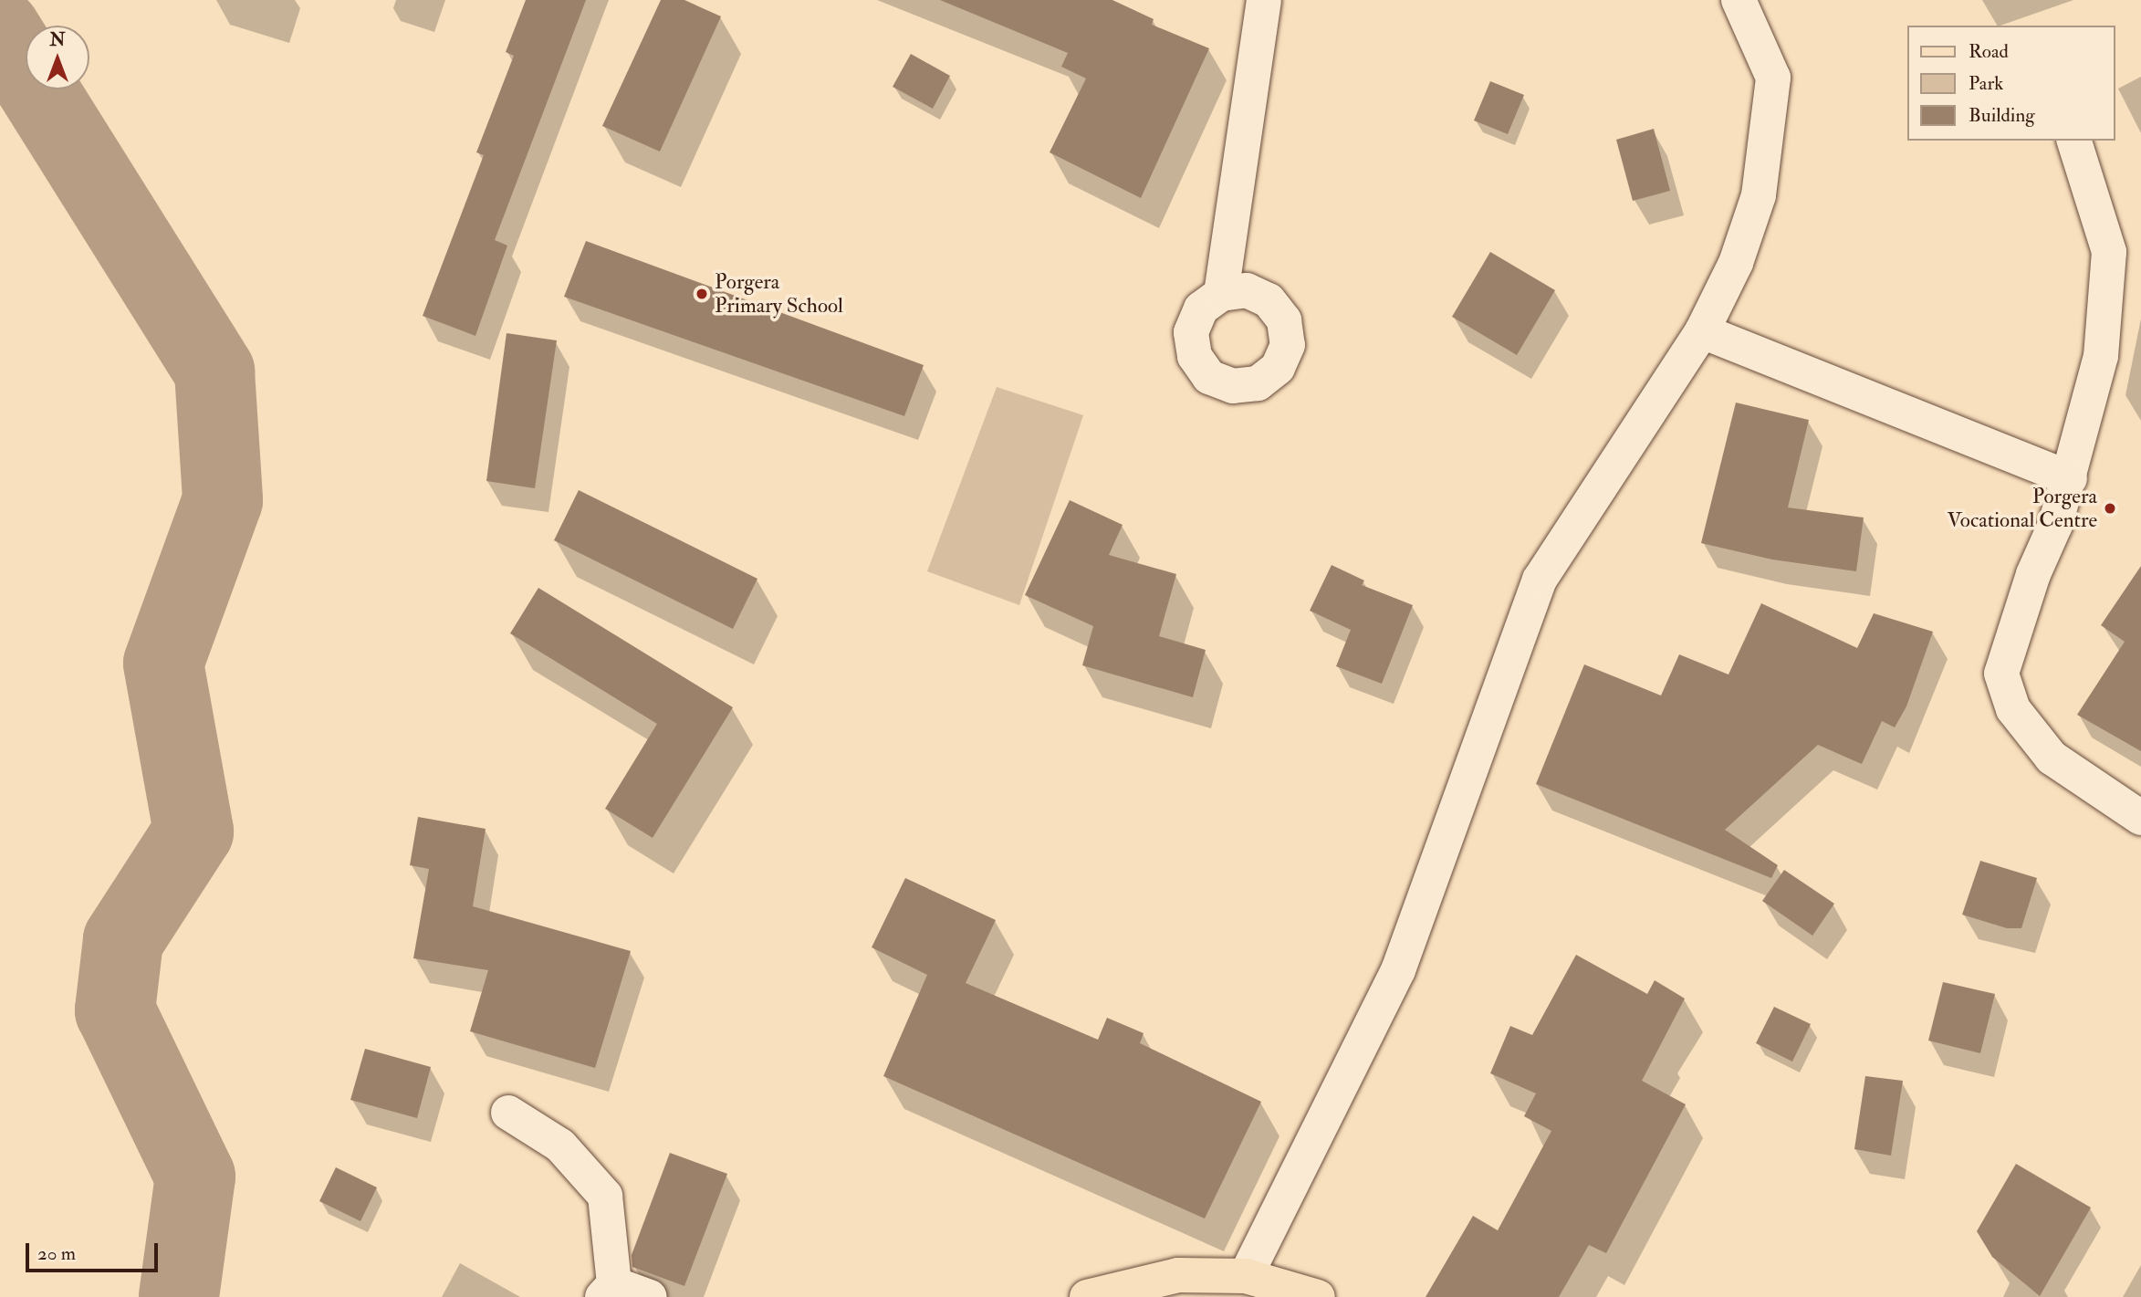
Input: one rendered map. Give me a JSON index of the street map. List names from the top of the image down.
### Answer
{
  "places": ["Porgera Primary School", "Porgera Vocational Centre"],
  "legend": ["Road", "Park", "Building"],
  "scale_bar": "20 m",
  "north": "top"
}
